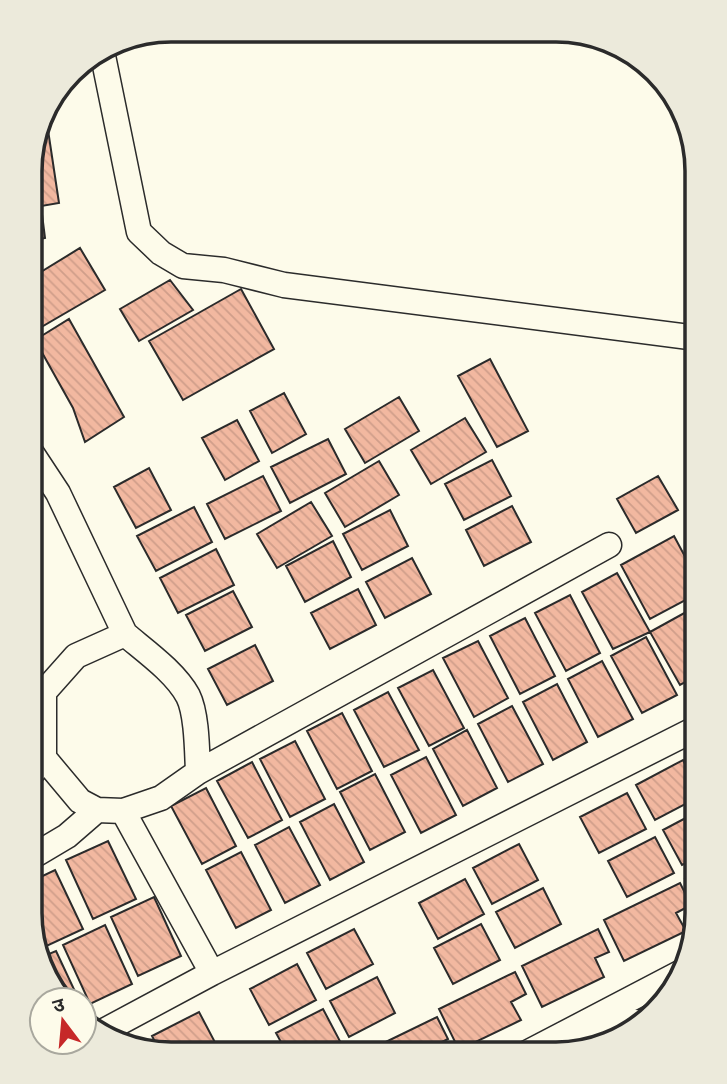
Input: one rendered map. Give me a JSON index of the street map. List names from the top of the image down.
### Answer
{
  "north": "top"
}
